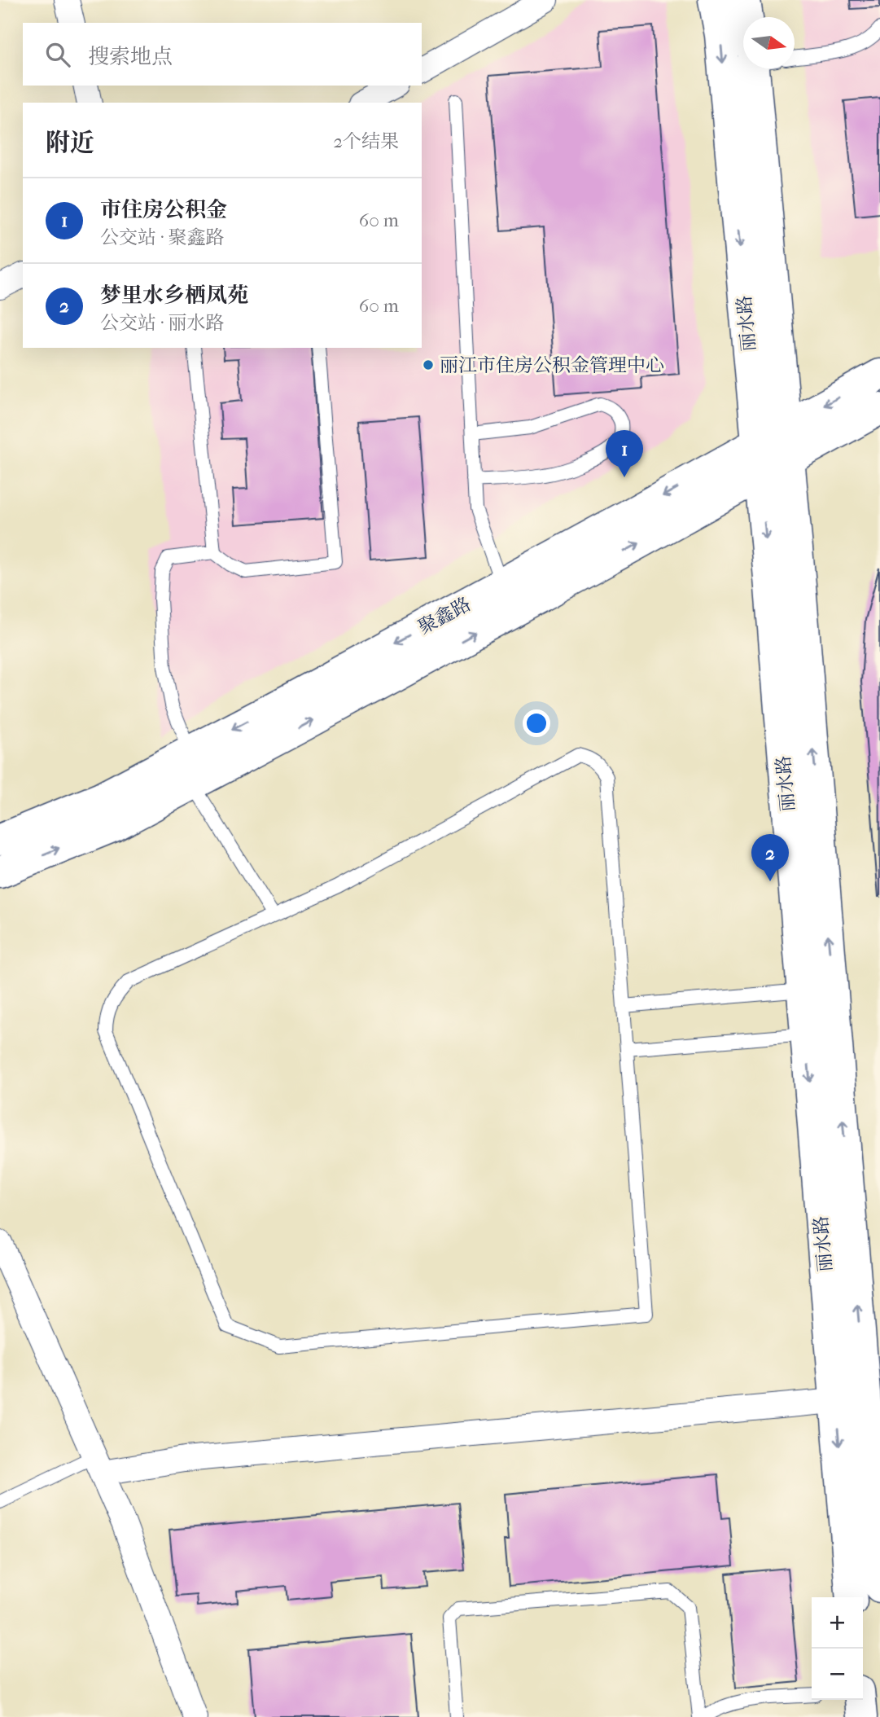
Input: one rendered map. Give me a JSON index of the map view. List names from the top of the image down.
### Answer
{
  "streets": {
    "street": ["丽水路", "聚鑫路"]
  },
  "crossings": [
    ["丽水路", "聚鑫路"]
  ],
  "places": ["丽江市住房公积金管理中心"],
  "north": "right",
  "page": {
    "search": "搜索地点",
    "heading": ["附近", "2个结果"],
    "list": [
      {
        "mark": "1",
        "name": "市住房公积金",
        "note": "公交站 · 聚鑫路",
        "value": "60 m"
      },
      {
        "mark": "2",
        "name": "梦里水乡栖凤苑",
        "note": "公交站 · 丽水路",
        "value": "60 m"
      }
    ],
    "pins": ["1", "2"],
    "map_buttons": ["+", "−"]
  }
}
